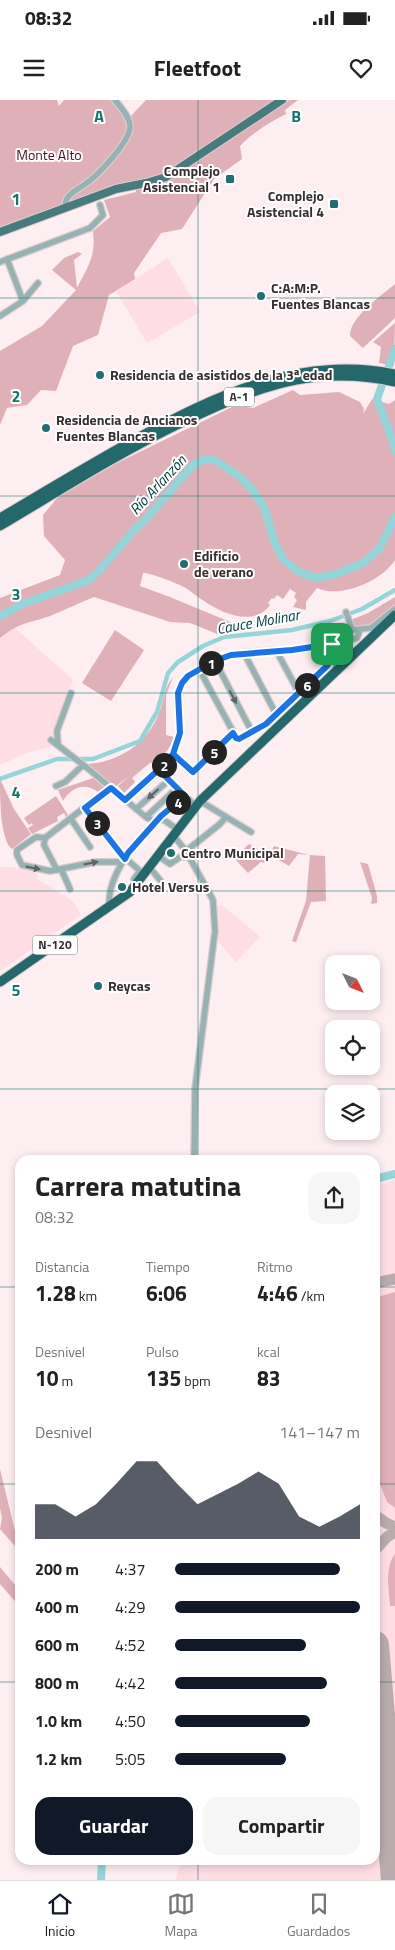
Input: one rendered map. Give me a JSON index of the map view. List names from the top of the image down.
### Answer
{
  "streets": {
    "highway": ["A-1", "N-120"]
  },
  "water": ["Río Arlanzón", "Cauce Molinar"],
  "parks": ["Monte Alto"],
  "places": {
    "transit": ["Complejo Asistencial 1", "Complejo Asistencial 4"],
    "other": [
      "C:A:M:P. Fuentes Blancas",
      "Residencia de asistidos de la 3ª edad",
      "Residencia de Ancianos Fuentes Blancas",
      "Edificio de verano",
      "Centro Municipal",
      "Hotel Versus",
      "Reycas"
    ]
  },
  "north": "bottom right",
  "page": {
    "status": "08:32",
    "header": "Fleetfoot",
    "pins": [
      "1",
      "6",
      "5",
      "2",
      "4",
      "3"
    ],
    "heading": ["Carrera matutina", "08:32"],
    "stats": [
      ["Distancia", "1.28 km"],
      ["Tiempo", "6:06"],
      ["Ritmo", "4:46 /km"],
      ["Desnivel", "10 m"],
      ["Pulso", "135 bpm"],
      ["kcal", "83"]
    ],
    "chart": ["Desnivel", "141–147 m"],
    "list": [
      {
        "name": "200 m",
        "note": "4:37"
      },
      {
        "name": "400 m",
        "note": "4:29"
      },
      {
        "name": "600 m",
        "note": "4:52"
      },
      {
        "name": "800 m",
        "note": "4:42"
      },
      {
        "name": "1.0 km",
        "note": "4:50"
      },
      {
        "name": "1.2 km",
        "note": "5:05"
      }
    ],
    "buttons": ["Guardar", "Compartir"],
    "tabs": ["Inicio", "Mapa", "Guardados"]
  },
  "grid": {
    "columns": ["A", "B"],
    "rows": [
      "1",
      "2",
      "3",
      "4",
      "5"
    ]
  }
}
